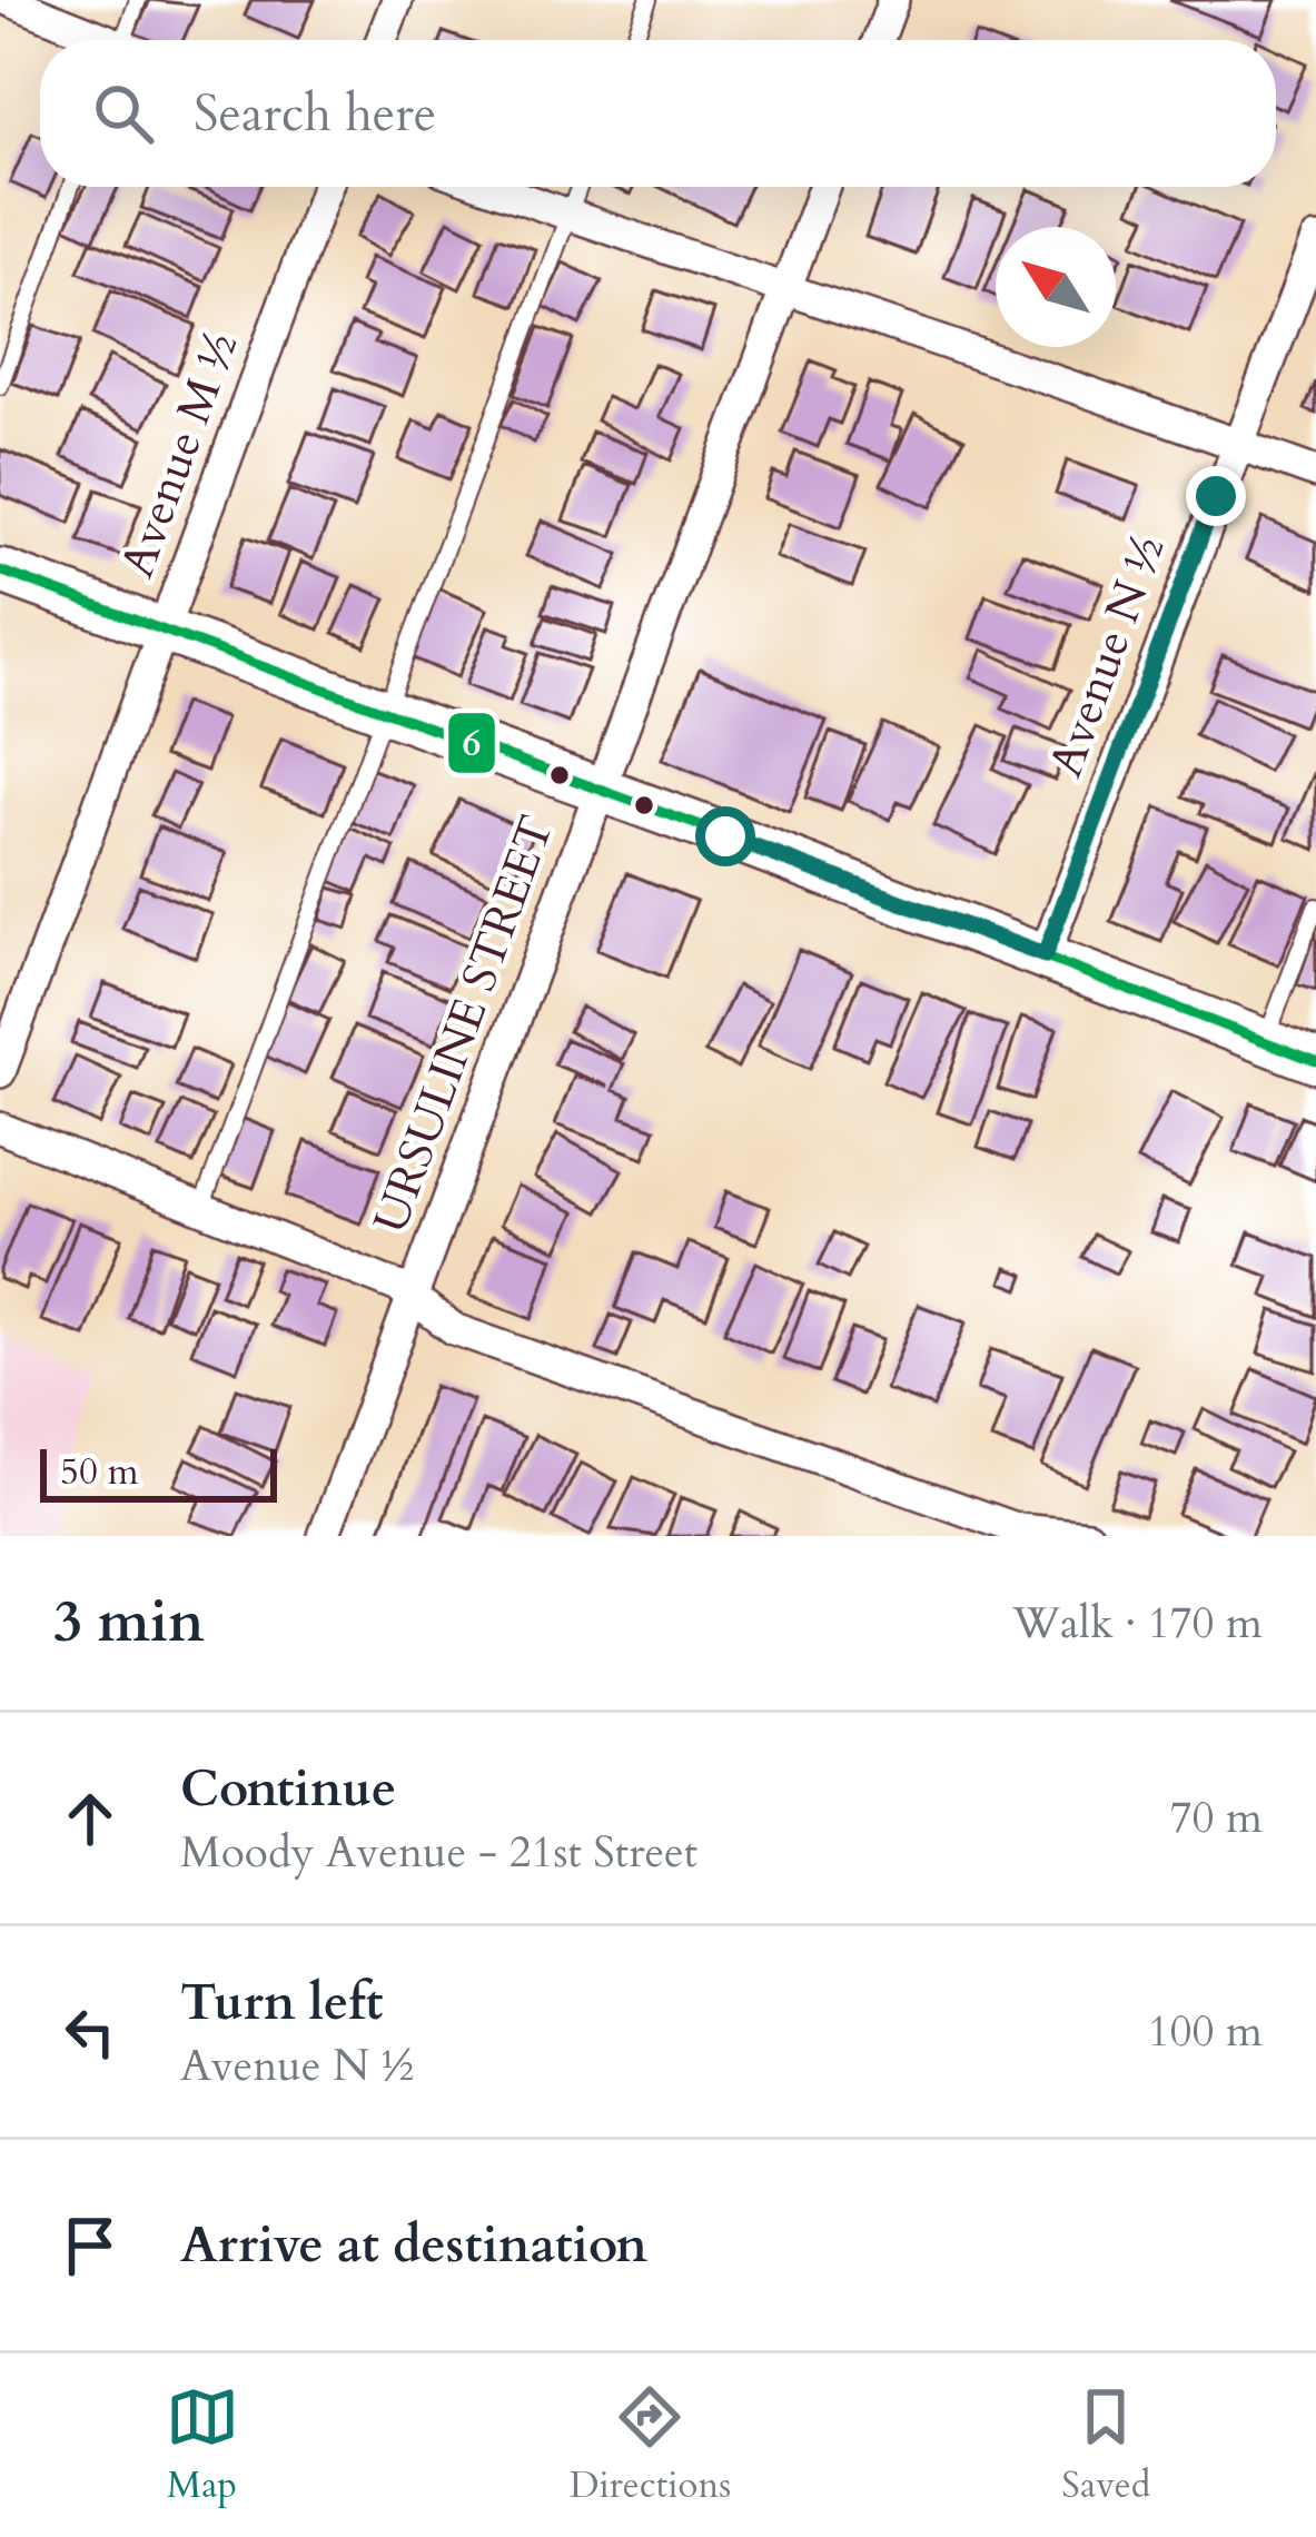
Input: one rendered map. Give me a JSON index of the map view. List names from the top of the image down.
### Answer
{
  "streets": {
    "street": ["Avenue M ½", "Avenue N ½", "URSULINE STREET"]
  },
  "lines": ["transit line 6"],
  "scale_bar": "50 m",
  "north": "top left",
  "page": {
    "search": "Search here",
    "scale": "50 m",
    "heading": ["3 min", "Walk · 170 m"],
    "list": [
      ["Continue", "Moody Avenue - 21st Street", "70 m"],
      ["Turn left", "Avenue N ½", "100 m"],
      "Arrive at destination"
    ],
    "nav": ["Map", "Directions", "Saved"]
  }
}
